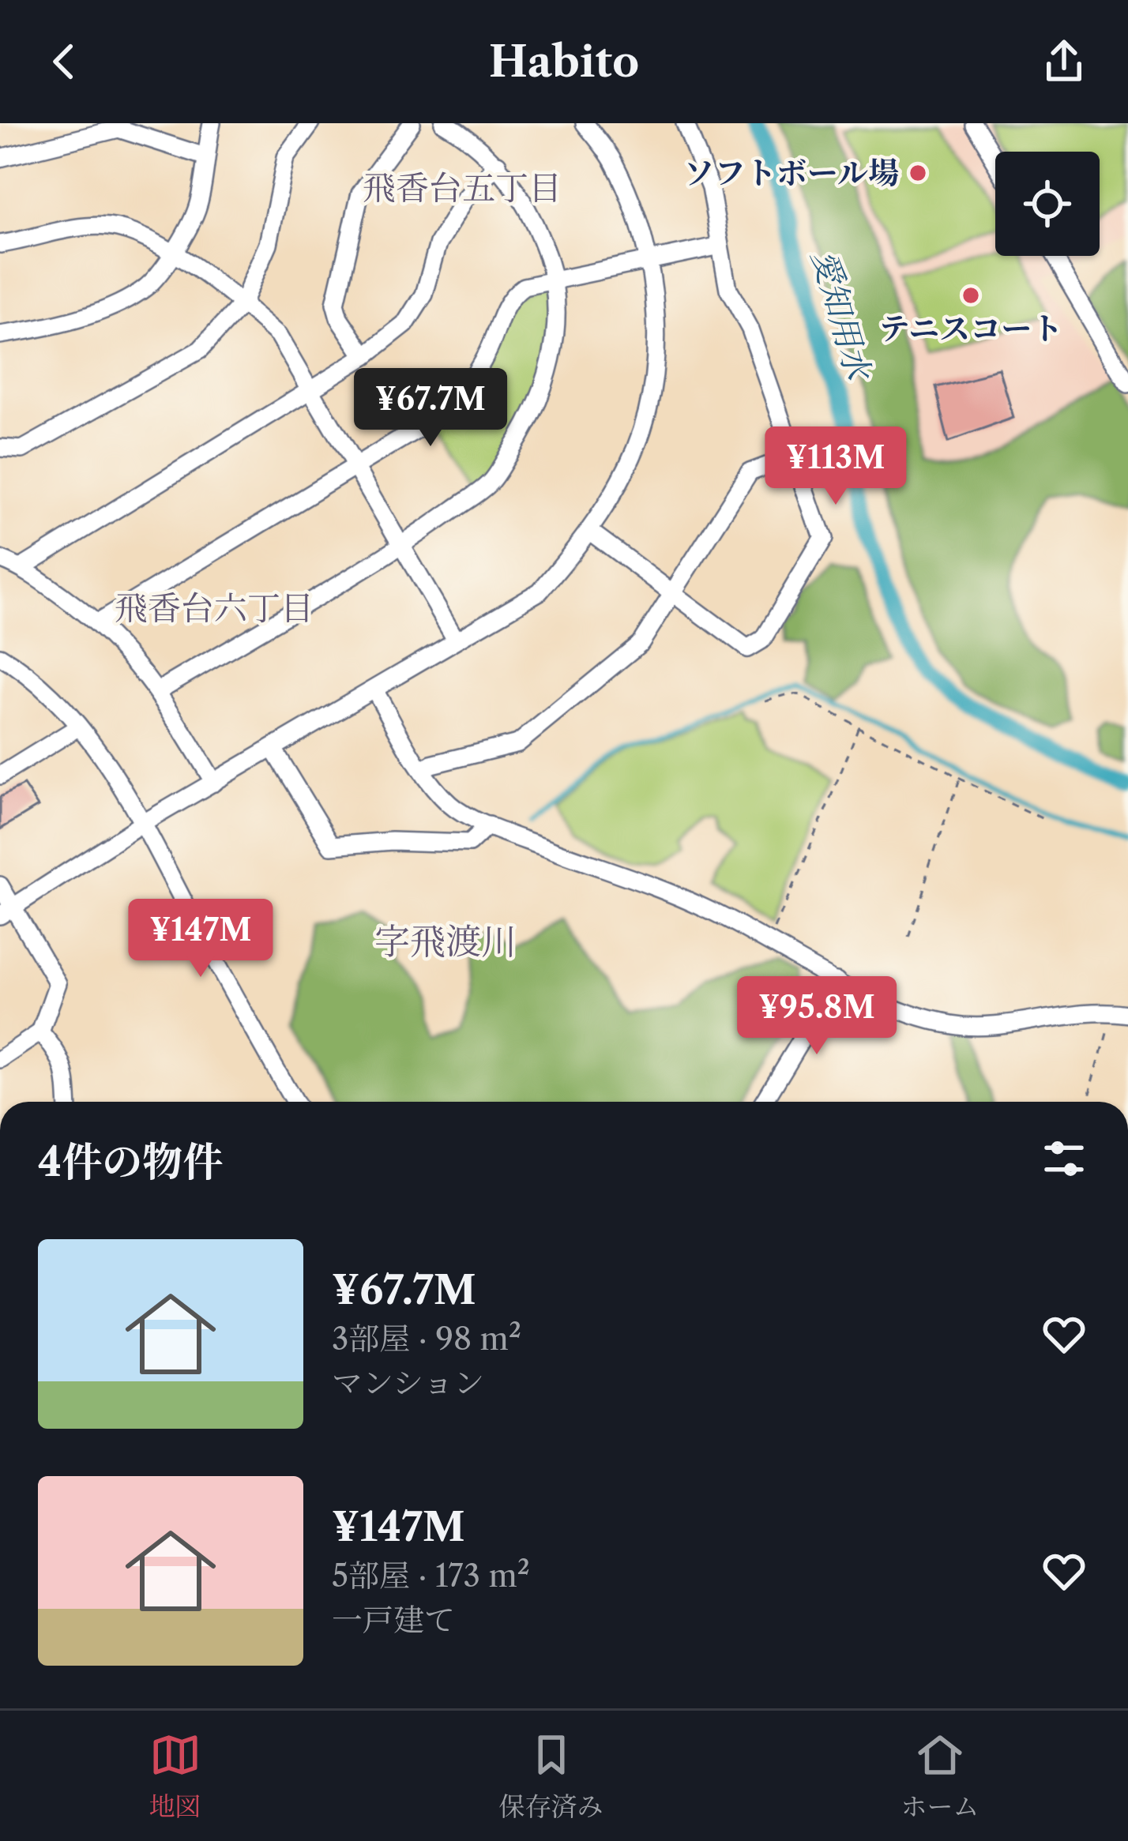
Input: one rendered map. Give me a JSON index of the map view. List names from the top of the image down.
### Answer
{
  "districts": ["飛香台五丁目", "飛香台六丁目", "字飛渡川"],
  "water": ["愛知用水"],
  "places": ["ソフトボール場", "テニスコート"],
  "page": {
    "header": "Habito",
    "price": [
      "¥67.7M",
      "¥113M",
      "¥147M",
      "¥95.8M"
    ],
    "heading": "4件の物件",
    "list": [
      {
        "name": "¥67.7M",
        "note": "3部屋 · 98 m² · マンション"
      },
      {
        "name": "¥147M",
        "note": "5部屋 · 173 m² · 一戸建て"
      }
    ],
    "tabs": ["地図", "保存済み", "ホーム"]
  }
}
